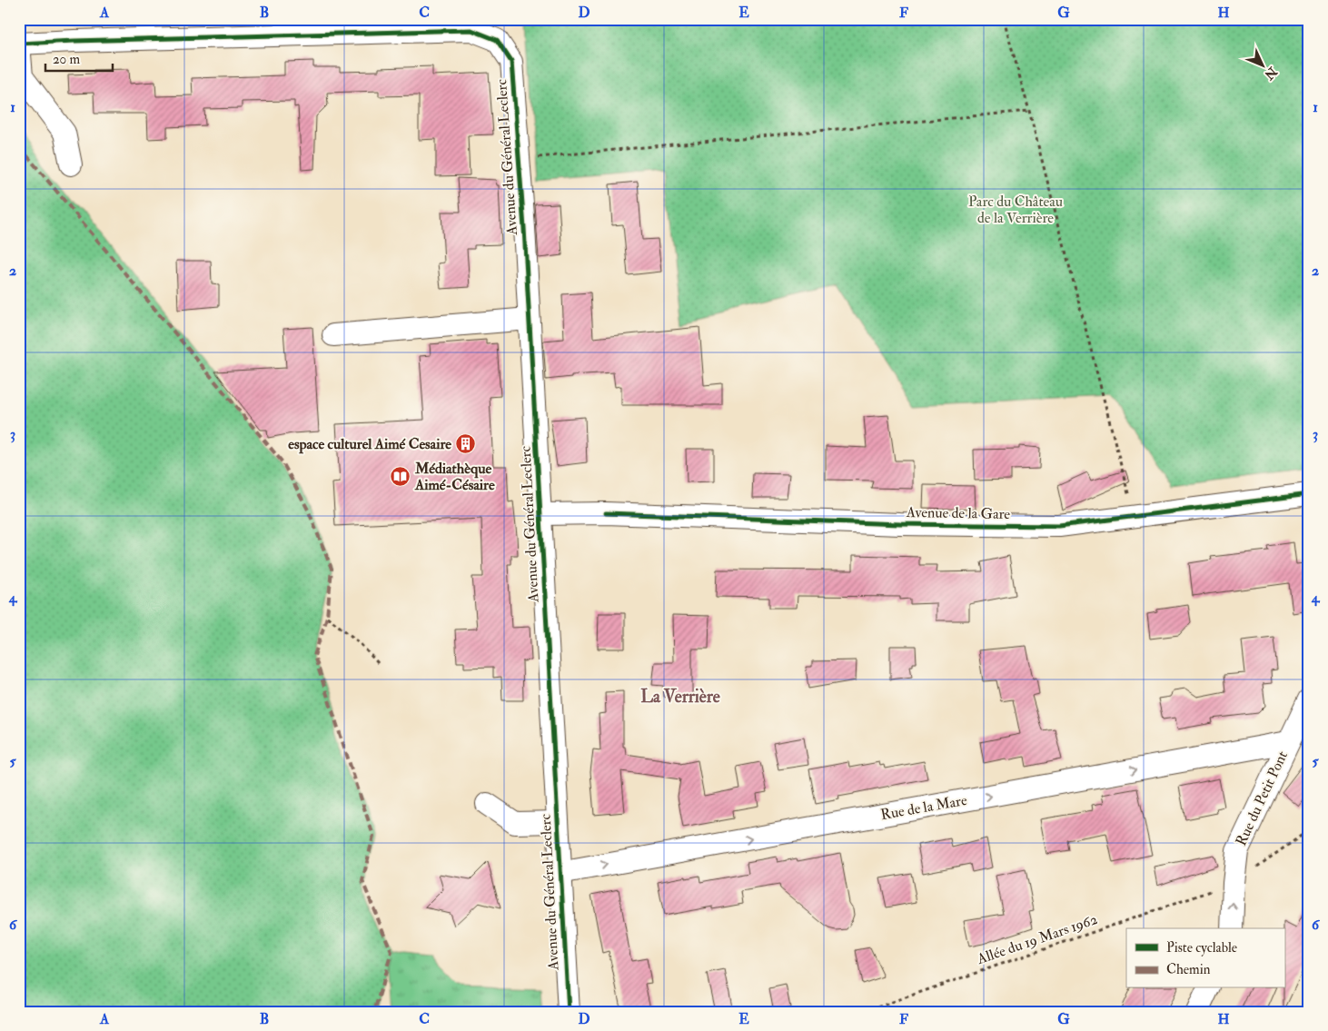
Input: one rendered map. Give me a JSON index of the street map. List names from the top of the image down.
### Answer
{
  "streets": {
    "street": [
      "Avenue du Général Leclerc",
      "Avenue de la Gare",
      "Rue du Petit Pont",
      "Rue de la Mare"
    ],
    "path": ["Allée du 19 Mars 1962"]
  },
  "crossings": [
    ["Avenue du Général Leclerc", "Avenue de la Gare"],
    ["Avenue du Général Leclerc", "Rue de la Mare"],
    ["Rue du Petit Pont", "Rue de la Mare"],
    ["Rue du Petit Pont", "Allée du 19 Mars 1962"]
  ],
  "one_way": ["Rue de la Mare"],
  "districts": ["La Verrière"],
  "parks": ["Parc du Château de la Verrière"],
  "places": {
    "building": ["espace culturel Aimé Cesaire"],
    "library": ["Médiathèque Aimé-Césaire"]
  },
  "legend": ["Piste cyclable", "Chemin"],
  "scale_bar": "20 m",
  "north": "bottom right",
  "grid": {
    "columns": [
      "A",
      "B",
      "C",
      "D",
      "E",
      "F",
      "G",
      "H"
    ],
    "rows": [
      "1",
      "2",
      "3",
      "4",
      "5",
      "6"
    ]
  }
}
